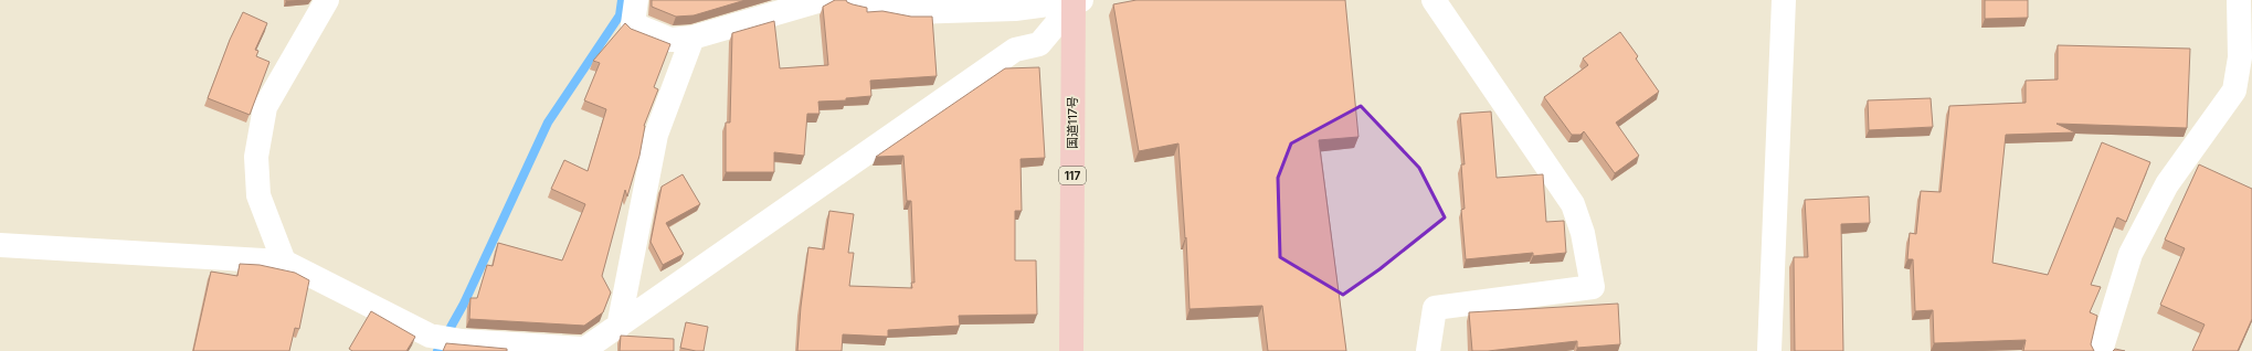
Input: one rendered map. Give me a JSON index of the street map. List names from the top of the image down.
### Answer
{
  "streets": {
    "highway": ["国道117号", "117"]
  }
}
